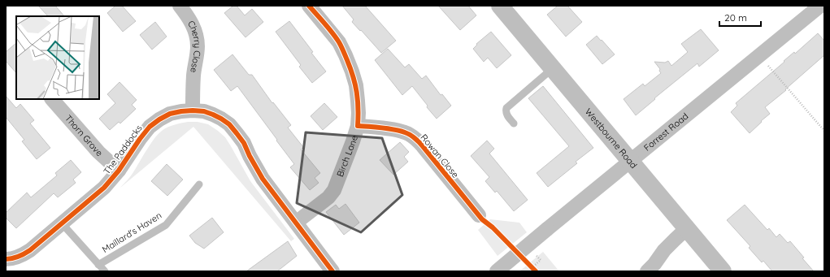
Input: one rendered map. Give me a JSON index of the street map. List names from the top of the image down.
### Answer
{
  "streets": {
    "street": [
      "Cherry Close",
      "Forrest Road",
      "Thorn Grove",
      "Westbourne Road",
      "The Paddocks",
      "Birch Lane",
      "Rowan Close"
    ],
    "lane": ["Maillard's Haven"]
  },
  "crossings": [
    ["Cherry Close", "The Paddocks"],
    ["Forrest Road", "Westbourne Road"],
    ["Thorn Grove", "The Paddocks"],
    ["The Paddocks", "Birch Lane"],
    ["The Paddocks", "Maillard's Haven"],
    ["Birch Lane", "Rowan Close"]
  ],
  "scale_bar": "20 m"
}
